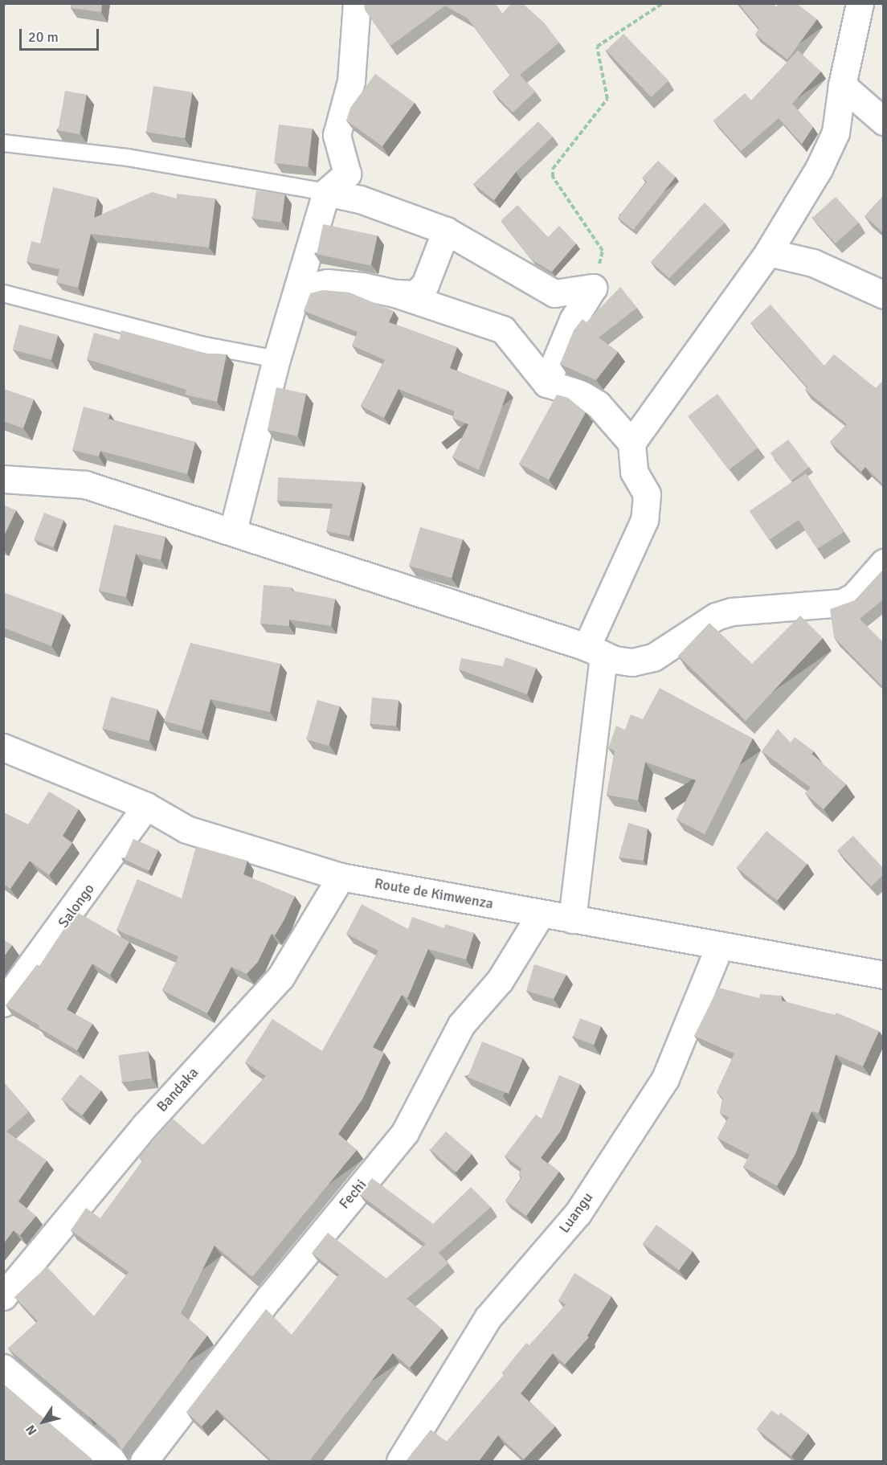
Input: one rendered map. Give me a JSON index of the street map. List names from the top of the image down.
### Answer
{
  "streets": {
    "street": [
      "Route de Kimwenza",
      "Salongo",
      "Bandaka",
      "Fechi",
      "Luangu"
    ]
  },
  "crossings": [
    ["Route de Kimwenza", "Salongo"],
    ["Route de Kimwenza", "Bandaka"],
    ["Route de Kimwenza", "Fechi"],
    ["Route de Kimwenza", "Luangu"]
  ],
  "scale_bar": "20 m",
  "north": "bottom left"
}
